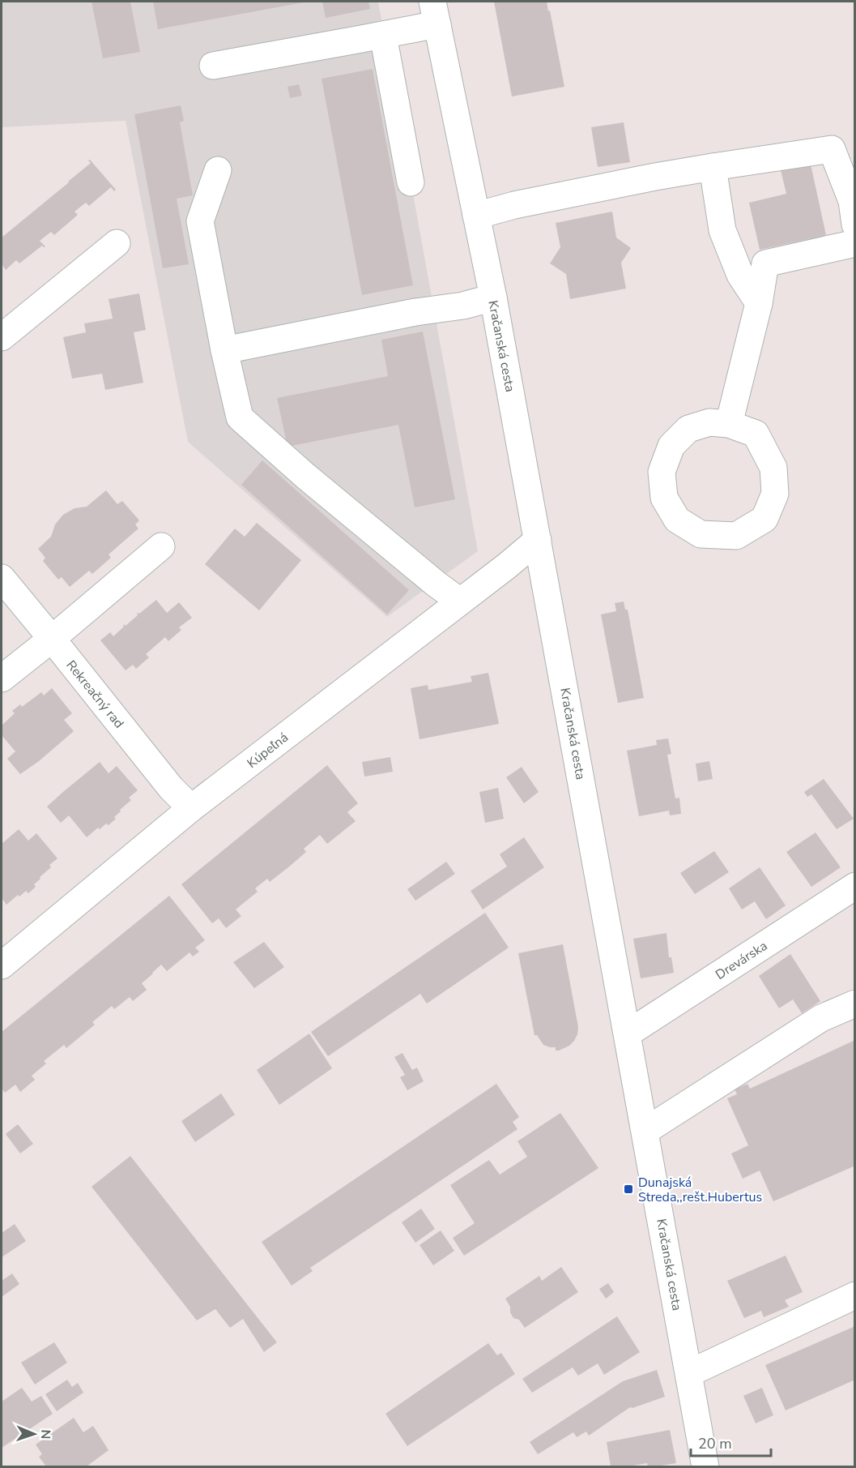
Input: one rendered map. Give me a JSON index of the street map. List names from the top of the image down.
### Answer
{
  "streets": {
    "street": [
      "Kračanská cesta",
      "Rekreačný rad",
      "Kúpeľná",
      "Drevárska"
    ]
  },
  "crossings": [
    ["Kračanská cesta", "Kúpeľná"],
    ["Kračanská cesta", "Drevárska"],
    ["Rekreačný rad", "Kúpeľná"]
  ],
  "places": {
    "transit": ["Dunajská Streda,,rešt.Hubertus"]
  },
  "scale_bar": "20 m",
  "north": "right"
}
